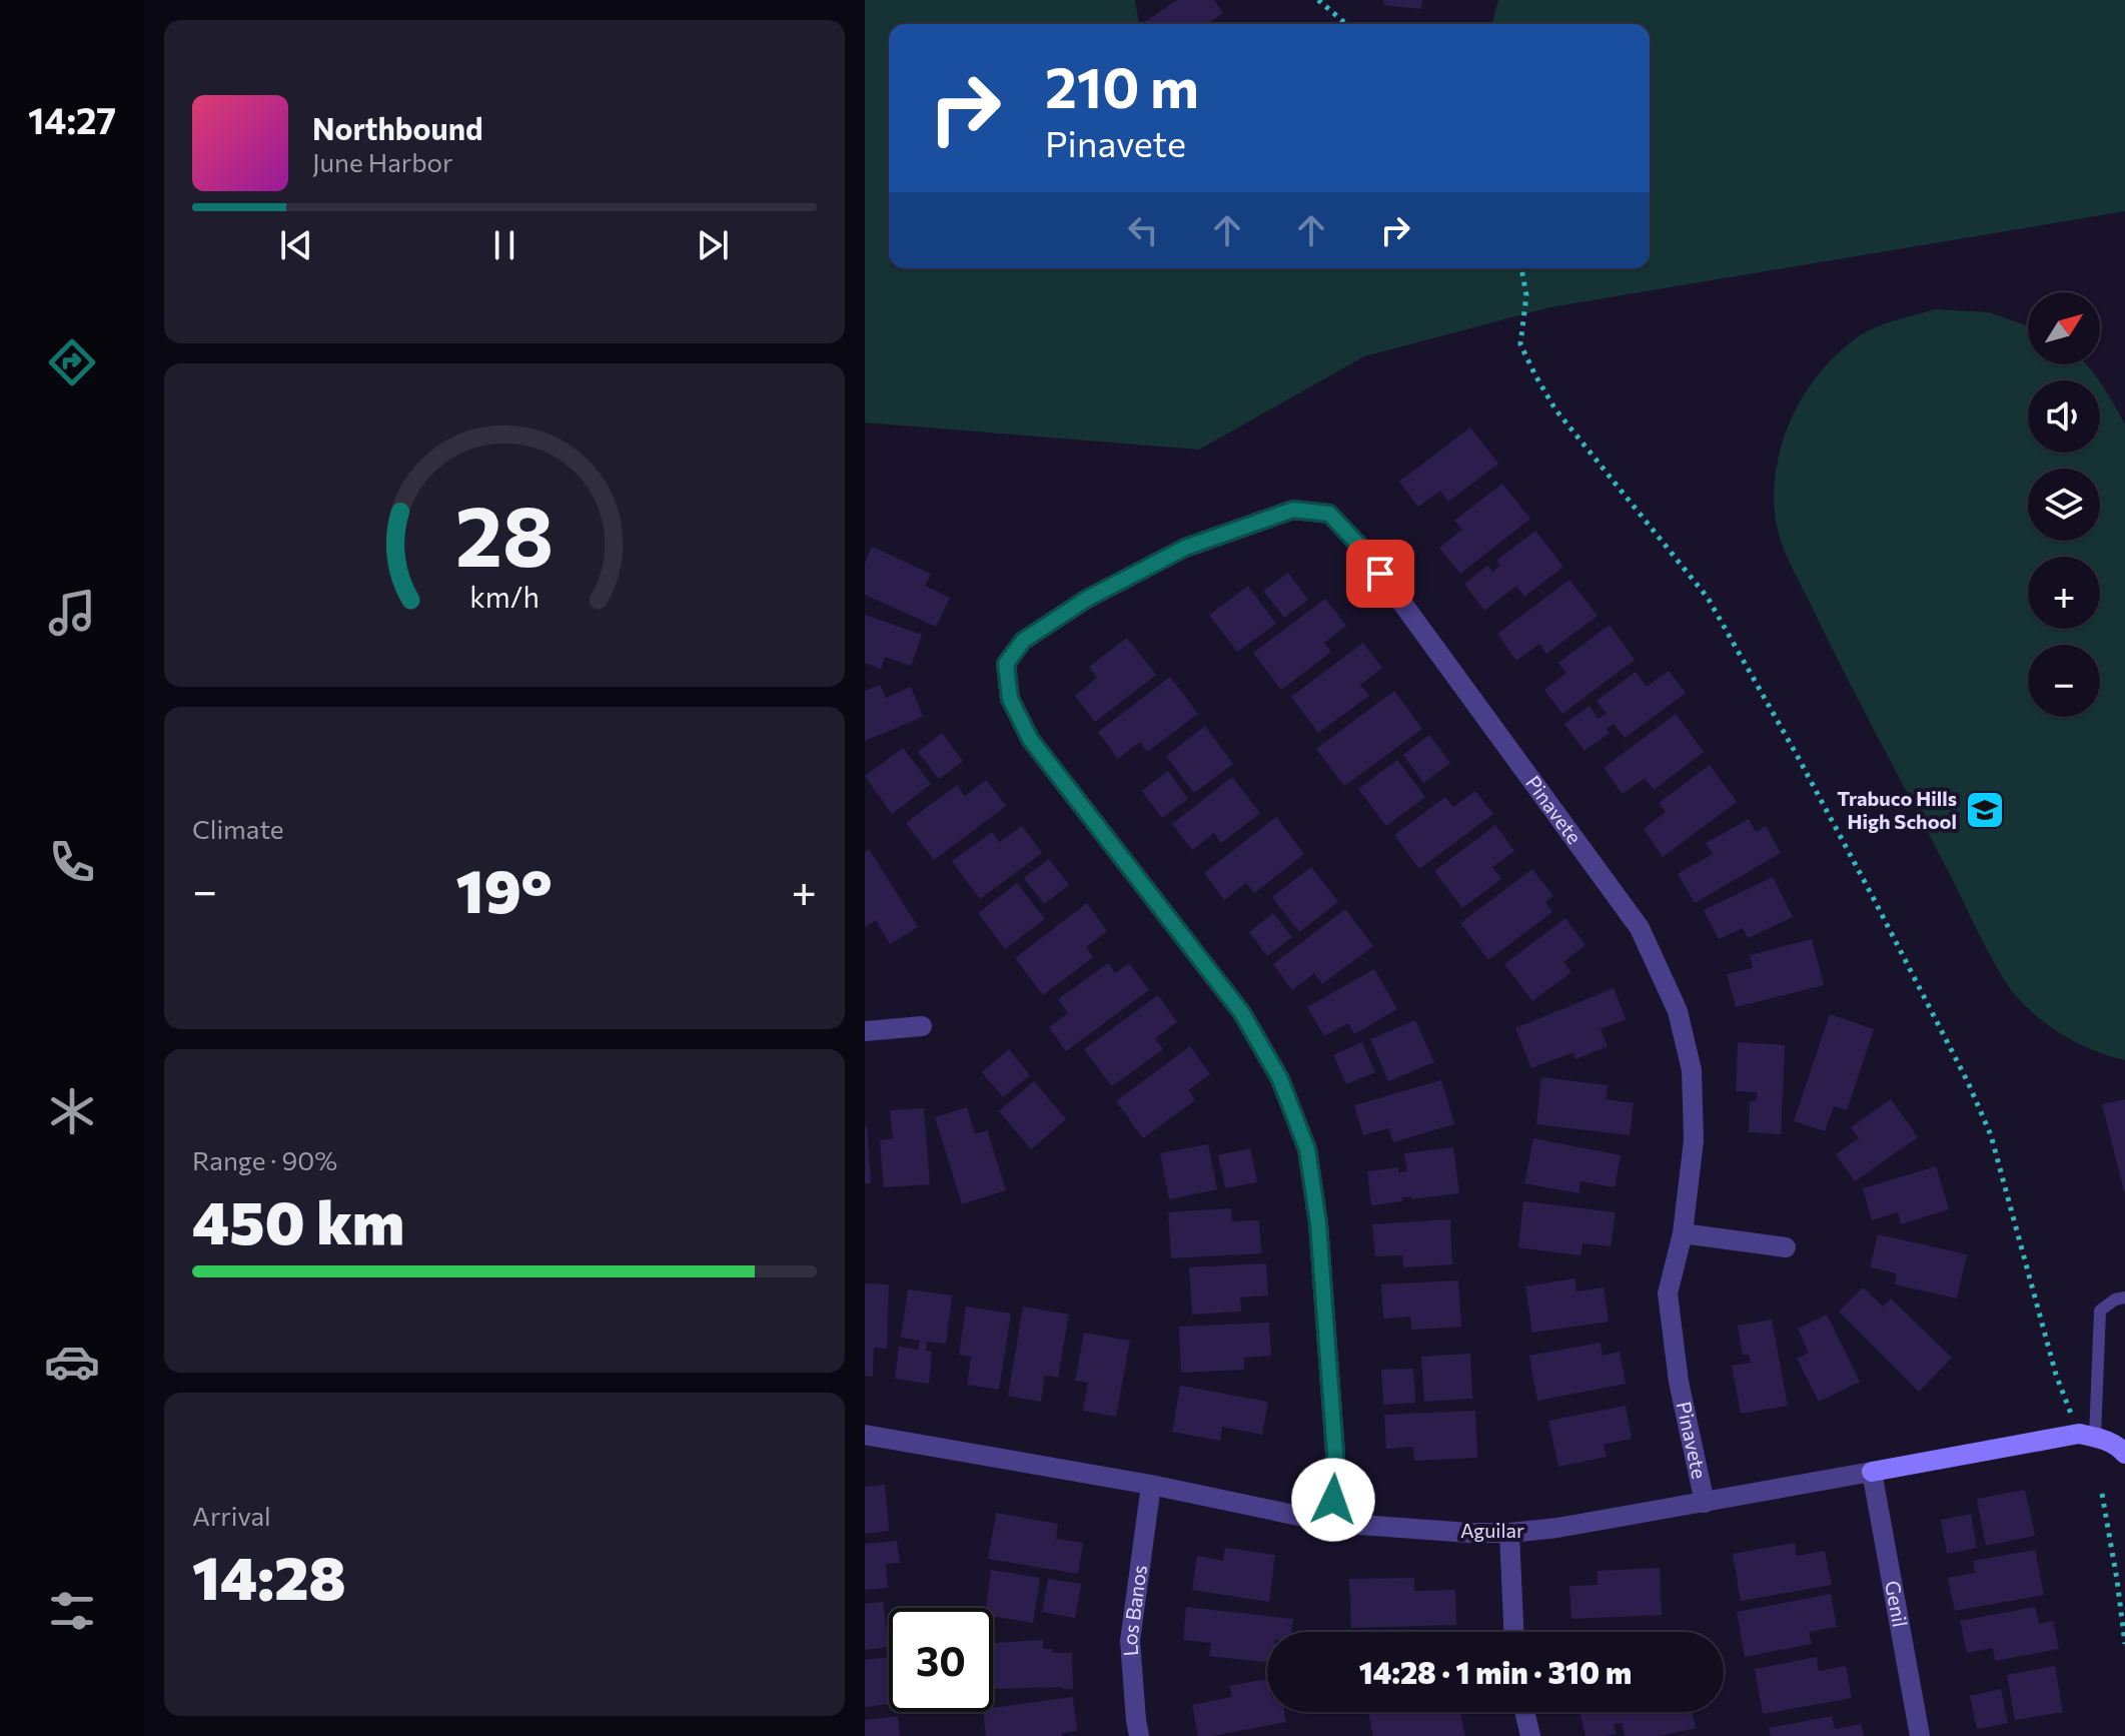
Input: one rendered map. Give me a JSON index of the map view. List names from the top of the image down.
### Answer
{
  "streets": {
    "street": [
      "Pinavete",
      "Aguilar",
      "Genil",
      "Los Banos"
    ]
  },
  "crossings": [
    ["Pinavete", "Aguilar"],
    ["Aguilar", "Genil"],
    ["Aguilar", "Los Banos"]
  ],
  "places": {
    "school or university": ["Trabuco Hills High School"]
  },
  "north": "top right",
  "page": {
    "tabs": "14:27",
    "turn": ["210 m", "Pinavete"],
    "song": ["Northbound", "June Harbor"],
    "map_buttons": ["+", "−"],
    "tile": [
      "Climate",
      ["Range · 90%", "450 km"],
      ["Arrival", "14:28"]
    ],
    "heat": ["−", "19°", "+"],
    "limit": "30",
    "trip": "14:28 · 1 min · 310 m",
    "gauge": ["28", "km/h"]
  }
}
